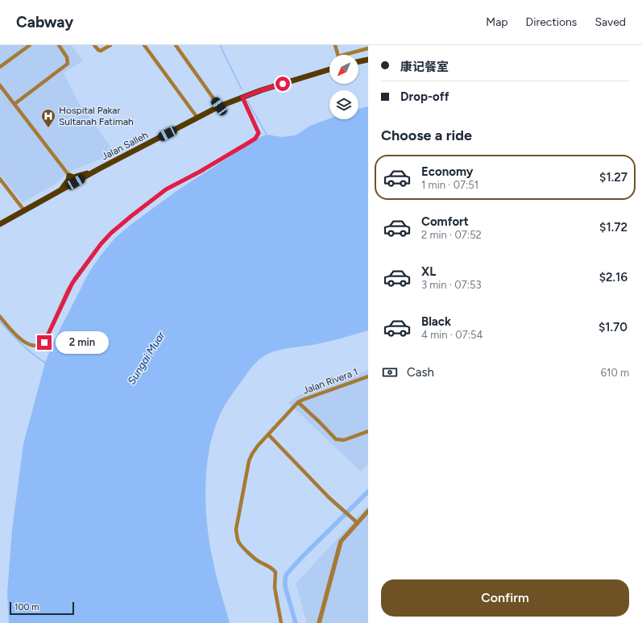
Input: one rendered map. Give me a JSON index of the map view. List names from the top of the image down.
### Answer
{
  "streets": {
    "main road": ["Jalan Salleh"],
    "street": ["Jalan Rivera 1"]
  },
  "water": ["Sungai Muar"],
  "places": {
    "hospital": ["Hospital Pakar Sultanah Fatimah"]
  },
  "scale_bar": "100 m",
  "north": "bottom left",
  "page": {
    "header": "Cabway",
    "nav": ["Map", "Directions", "Saved"],
    "banner": ["康记餐室", "Drop-off"],
    "heading": "Choose a ride",
    "list": [
      {
        "name": "Economy",
        "note": "1 min · 07:51",
        "value": "$1.27"
      },
      {
        "name": "Comfort",
        "note": "2 min · 07:52",
        "value": "$1.72"
      },
      {
        "name": "XL",
        "note": "3 min · 07:53",
        "value": "$2.16"
      },
      {
        "name": "Black",
        "note": "4 min · 07:54",
        "value": "$1.70"
      }
    ],
    "bubble": "2 min",
    "pay": ["Cash", "610 m"],
    "buttons": "Confirm",
    "scale": "100 m"
  }
}
